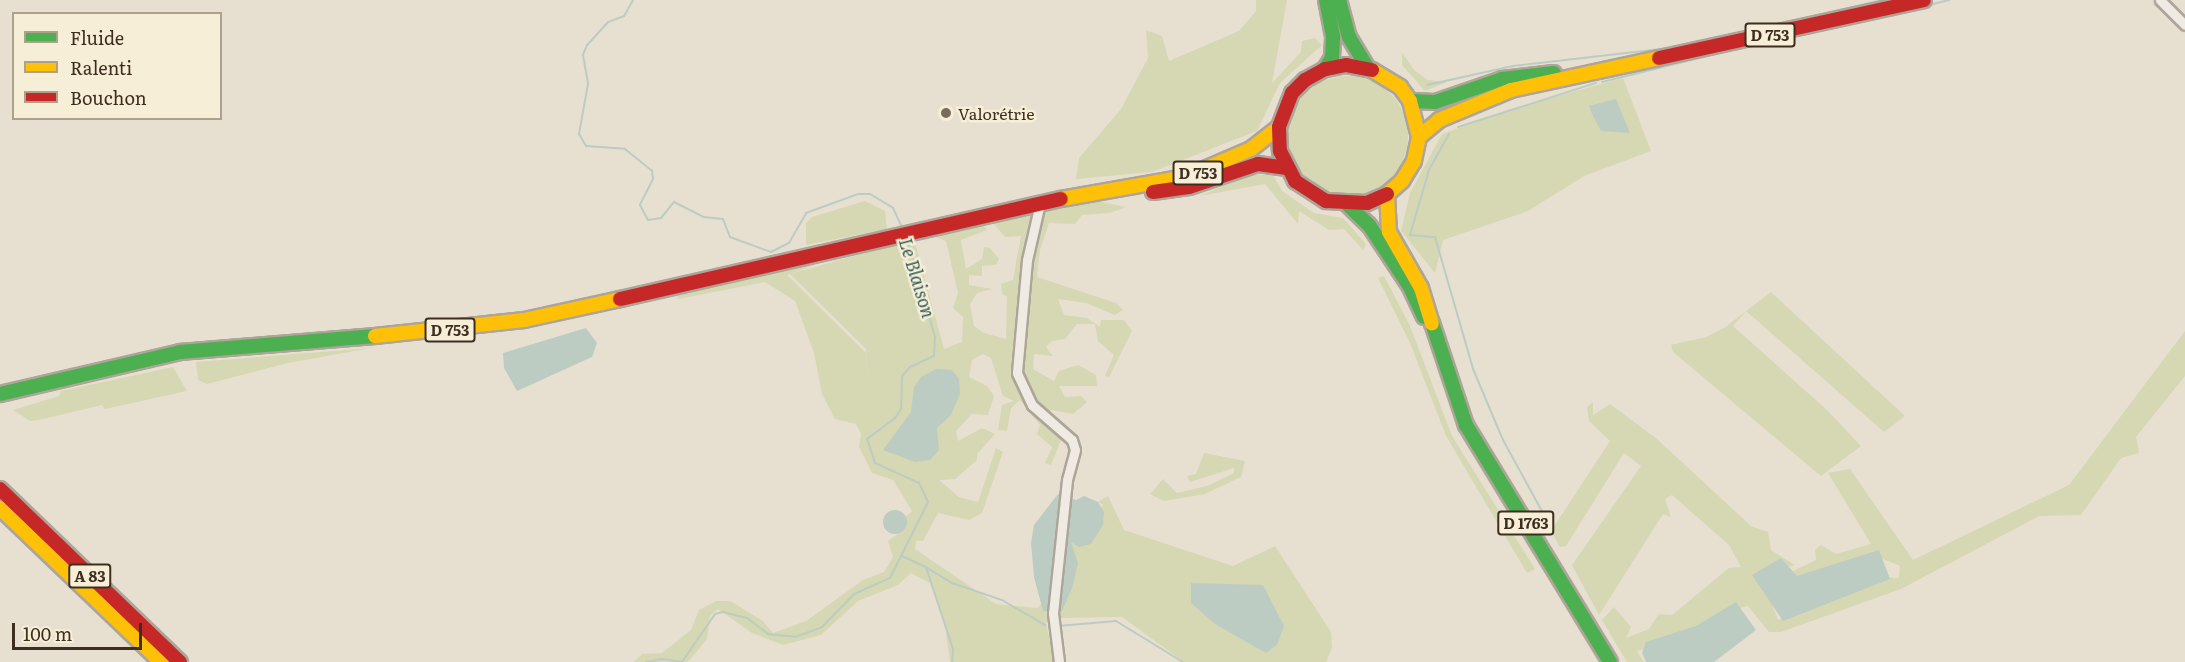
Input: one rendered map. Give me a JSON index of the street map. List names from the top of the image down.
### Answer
{
  "streets": {
    "main road": ["D 753", "D 1763", "A 83"]
  },
  "crossings": [
    ["D 753", "D 1763"]
  ],
  "water": ["Le Blaison"],
  "places": ["Valorétrie"],
  "legend": ["Fluide", "Ralenti", "Bouchon"],
  "scale_bar": "100 m"
}
